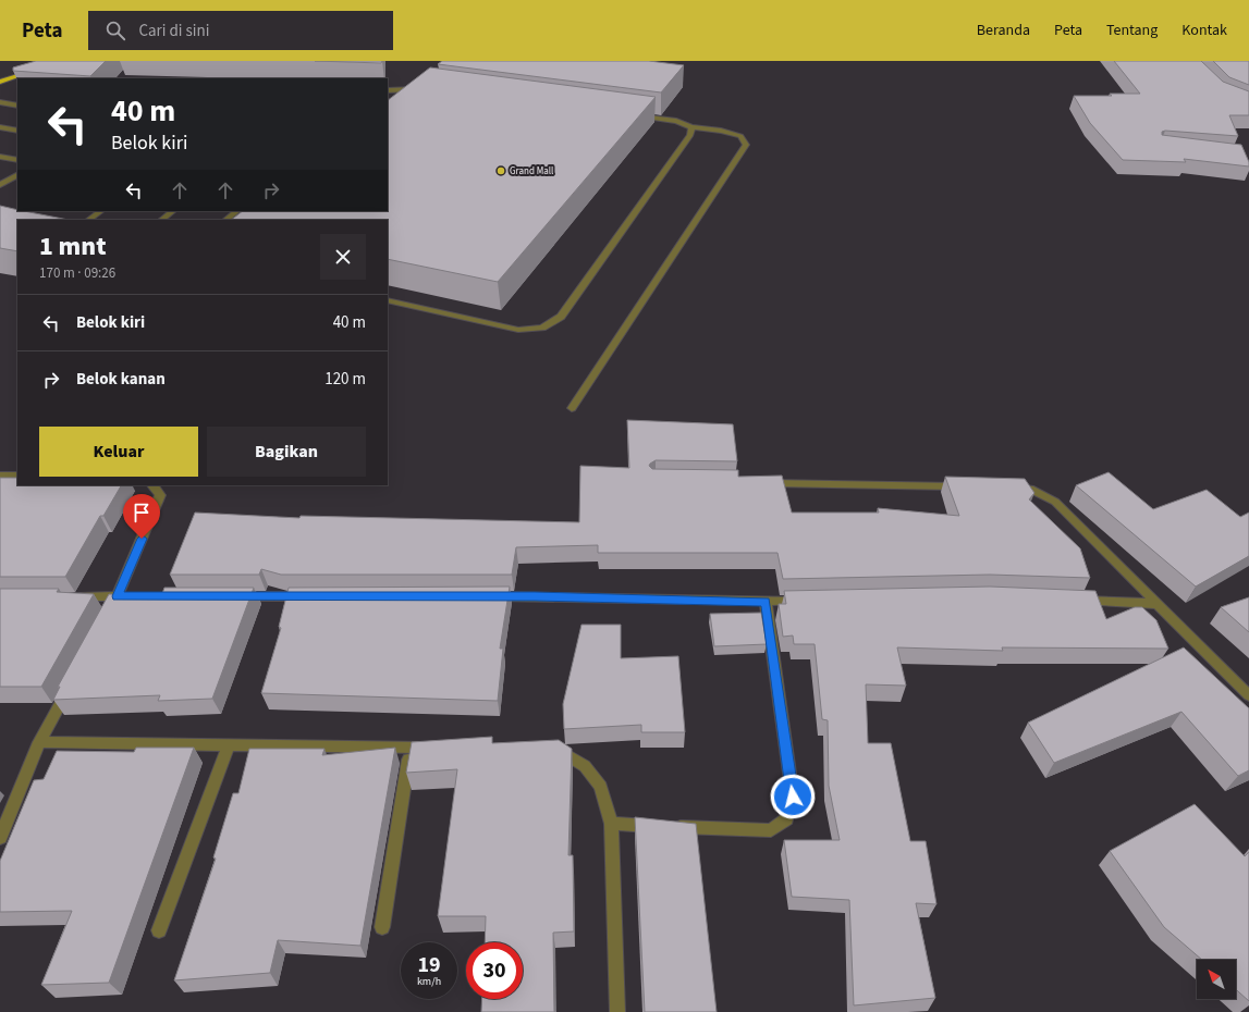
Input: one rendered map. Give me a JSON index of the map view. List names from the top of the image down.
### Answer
{
  "places": ["Grand Mall"],
  "north": "top left",
  "page": {
    "header": "Peta",
    "search": "Cari di sini",
    "nav": [
      "Beranda",
      "Peta",
      "Tentang",
      "Kontak"
    ],
    "turn": ["40 m", "Belok kiri"],
    "heading": ["1 mnt", "170 m · 09:26"],
    "list": [
      {
        "name": "Belok kiri",
        "value": "40 m"
      },
      {
        "name": "Belok kanan",
        "value": "120 m"
      }
    ],
    "buttons": ["Keluar", "Bagikan"],
    "speed": "19 km/h",
    "limit": "30"
  }
}
